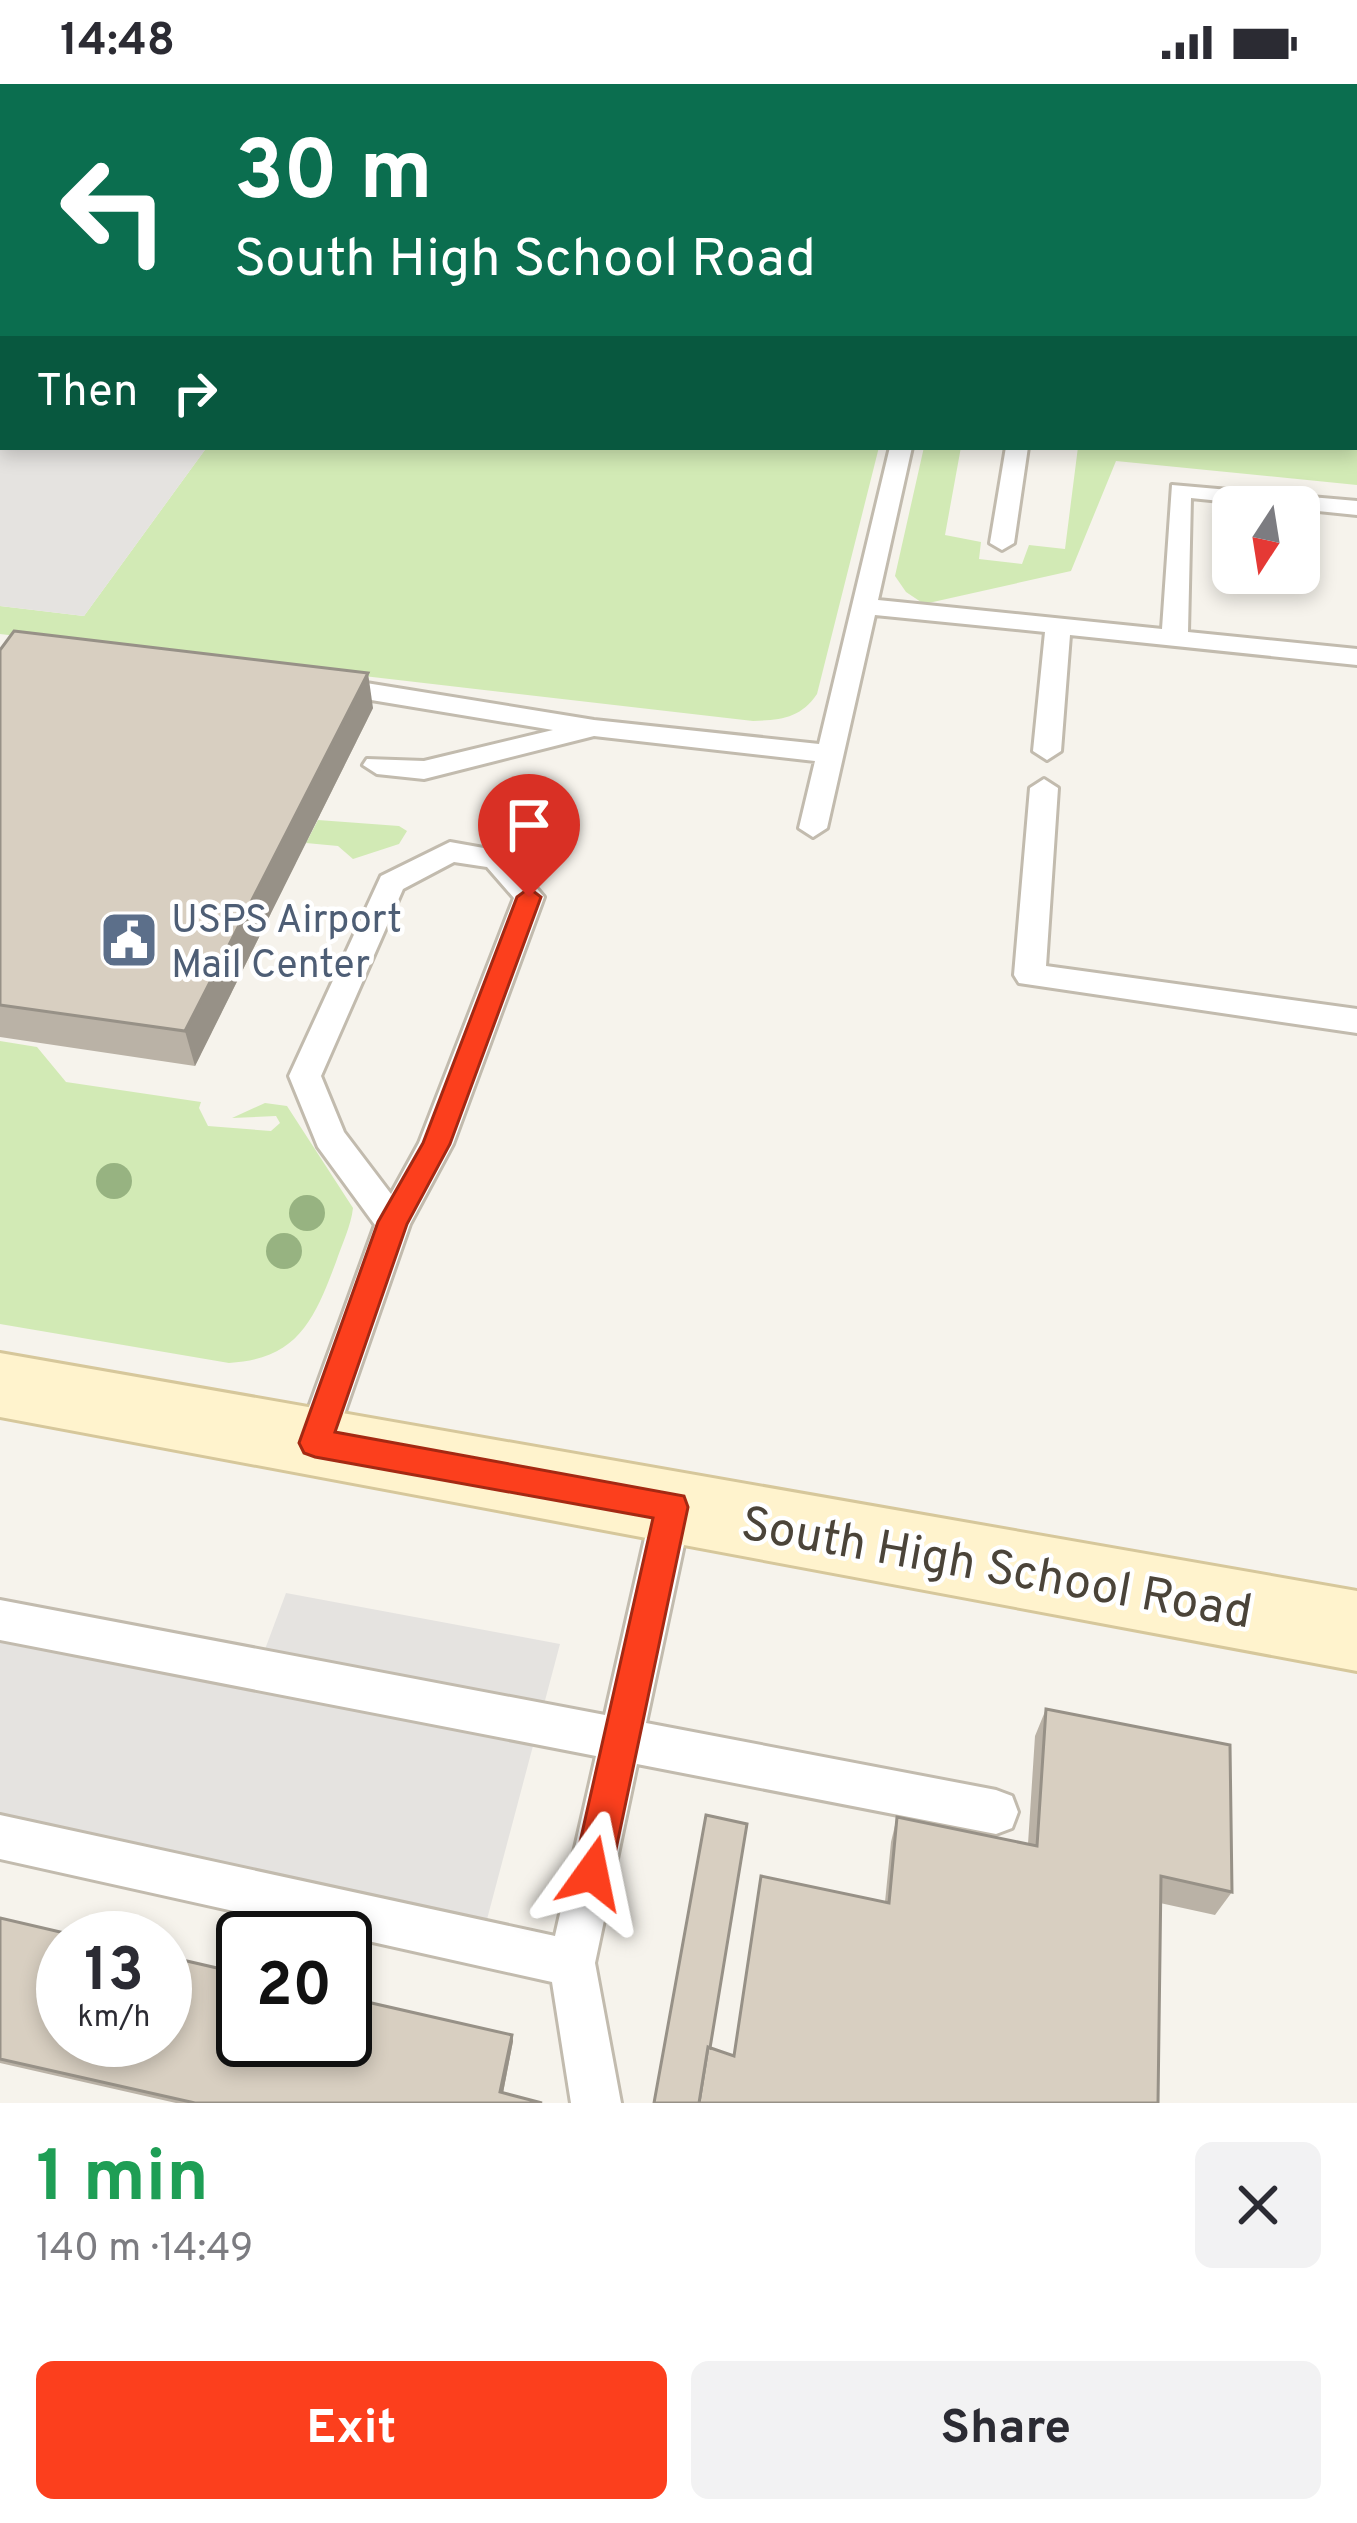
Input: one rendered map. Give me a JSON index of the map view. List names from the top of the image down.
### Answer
{
  "streets": {
    "street": ["South High School Road"]
  },
  "places": {
    "public building": ["USPS Airport Mail Center"]
  },
  "north": "bottom",
  "page": {
    "status": "14:48",
    "turn": ["30 m", "South High School Road"],
    "then": "Then",
    "speed": "13 km/h",
    "limit": "20",
    "heading": ["1 min", "140 m · 14:49"],
    "buttons": ["Exit", "Share"]
  }
}
